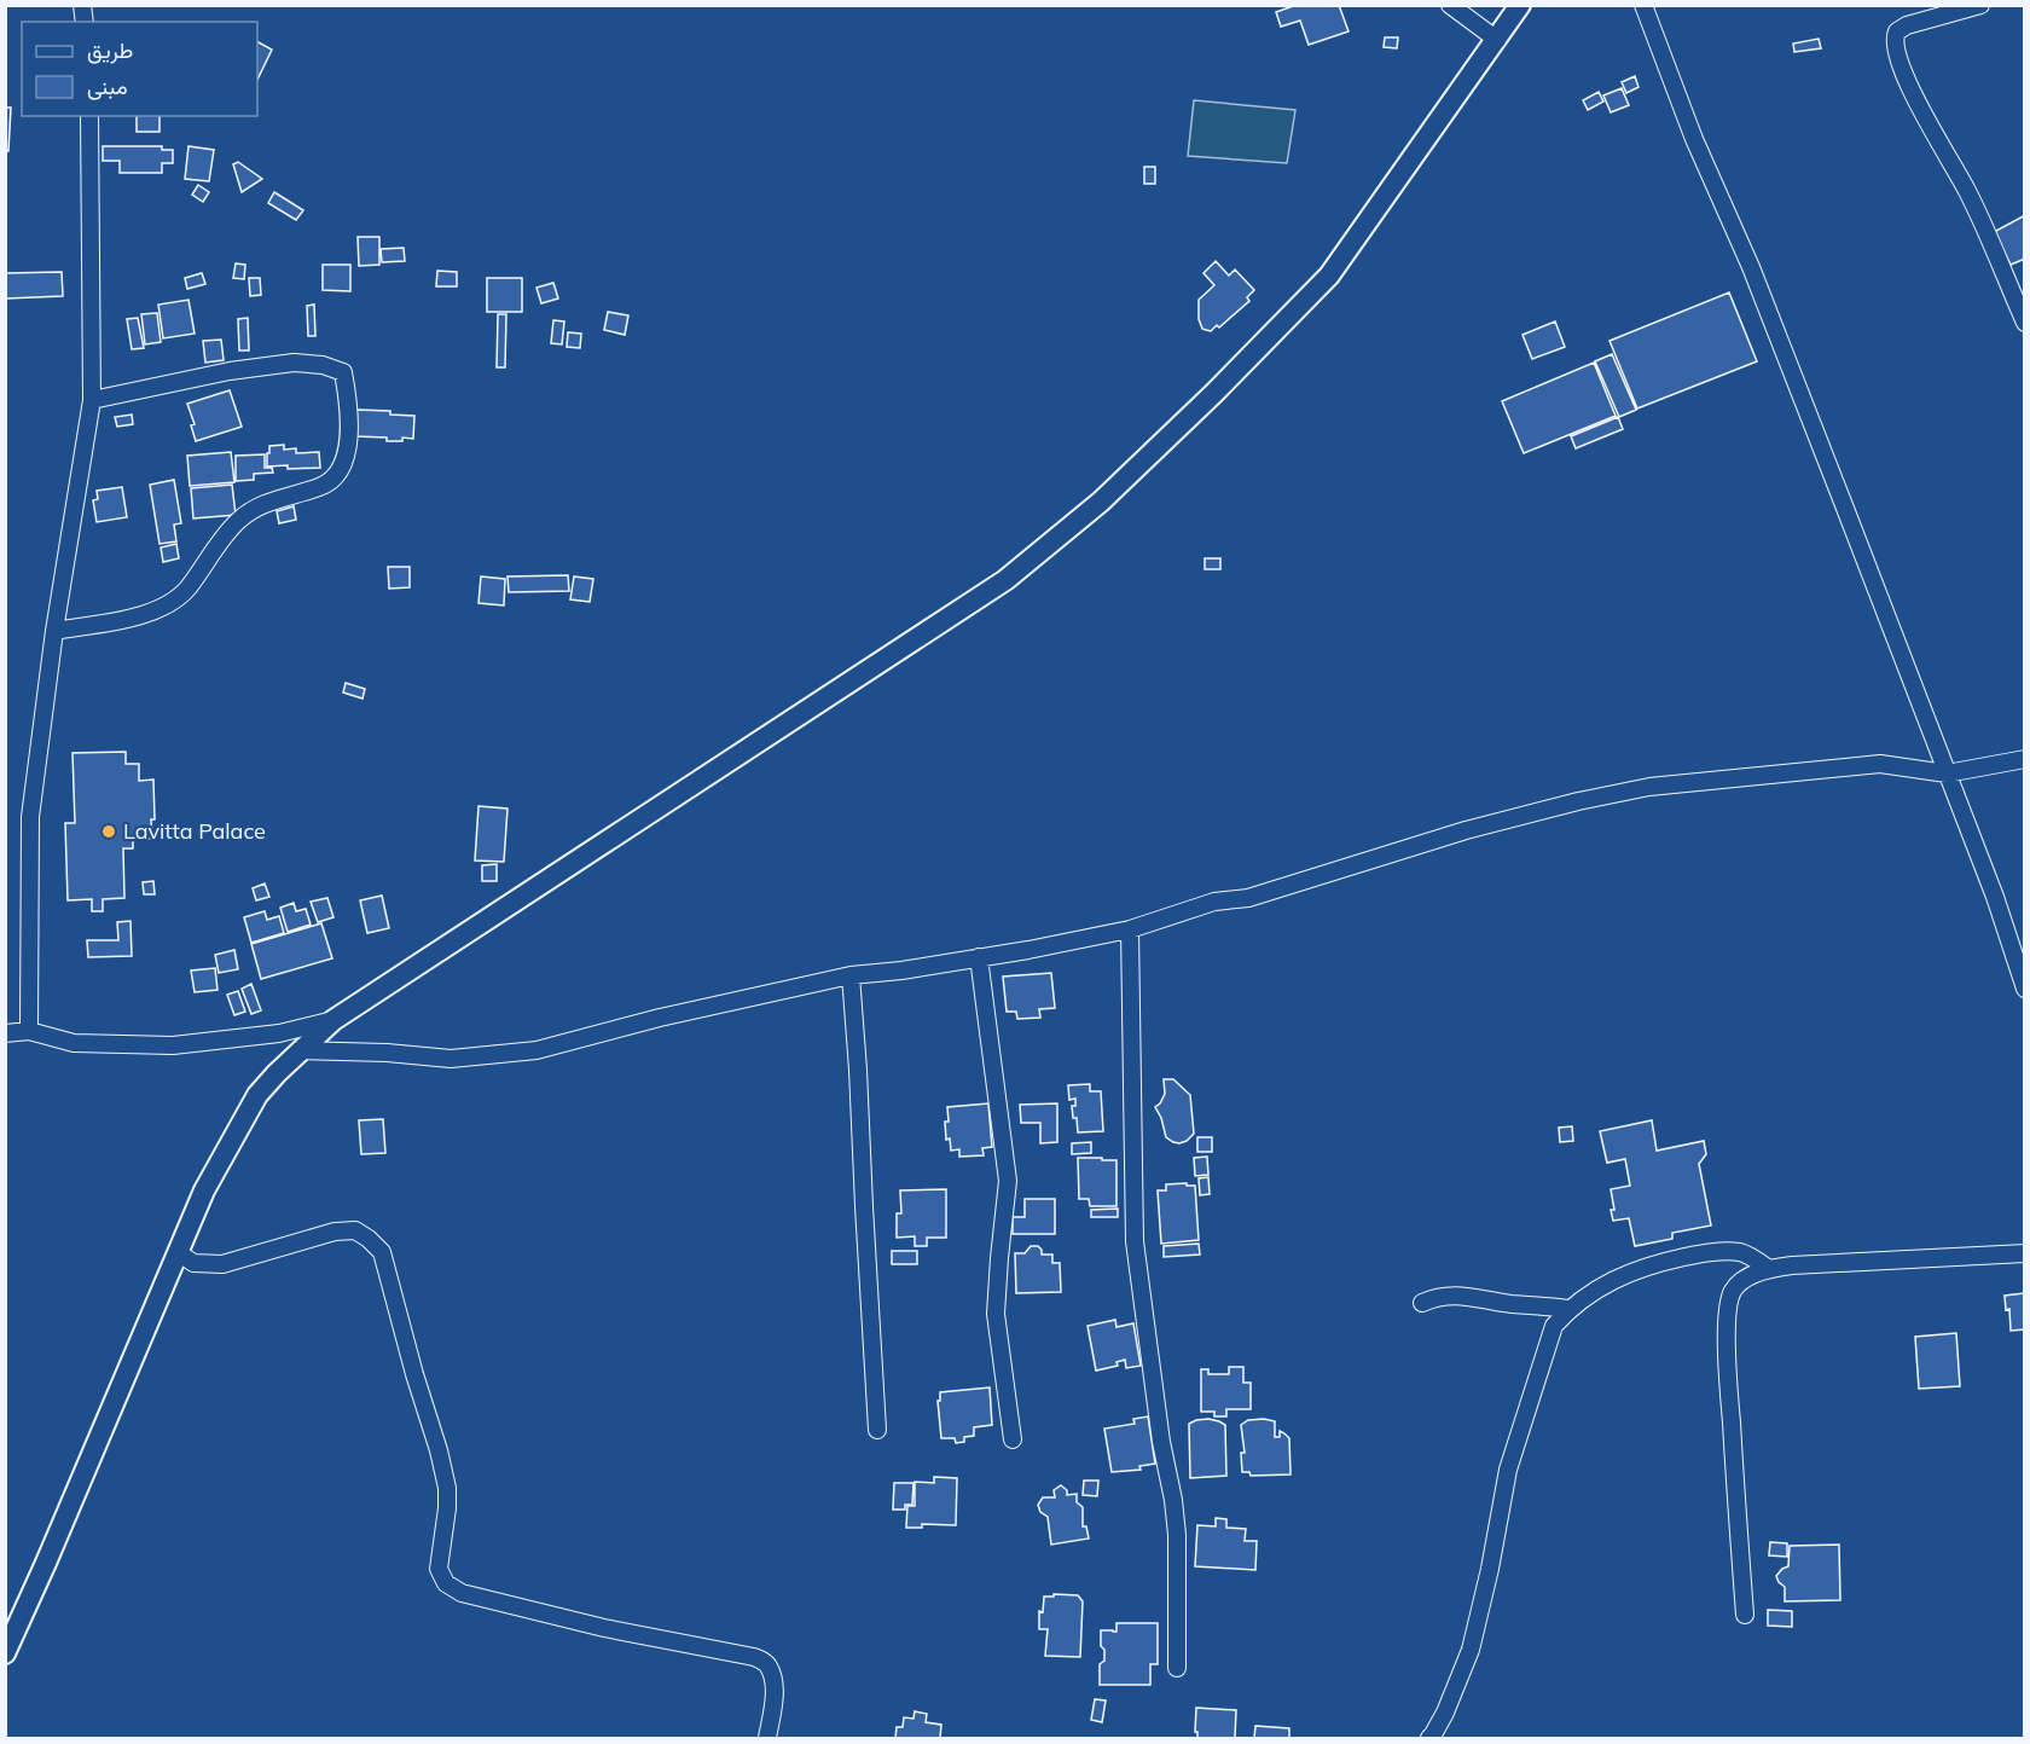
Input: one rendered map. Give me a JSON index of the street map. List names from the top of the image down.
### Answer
{
  "places": ["Lavitta Palace"],
  "legend": ["طريق", "مبنى"]
}
